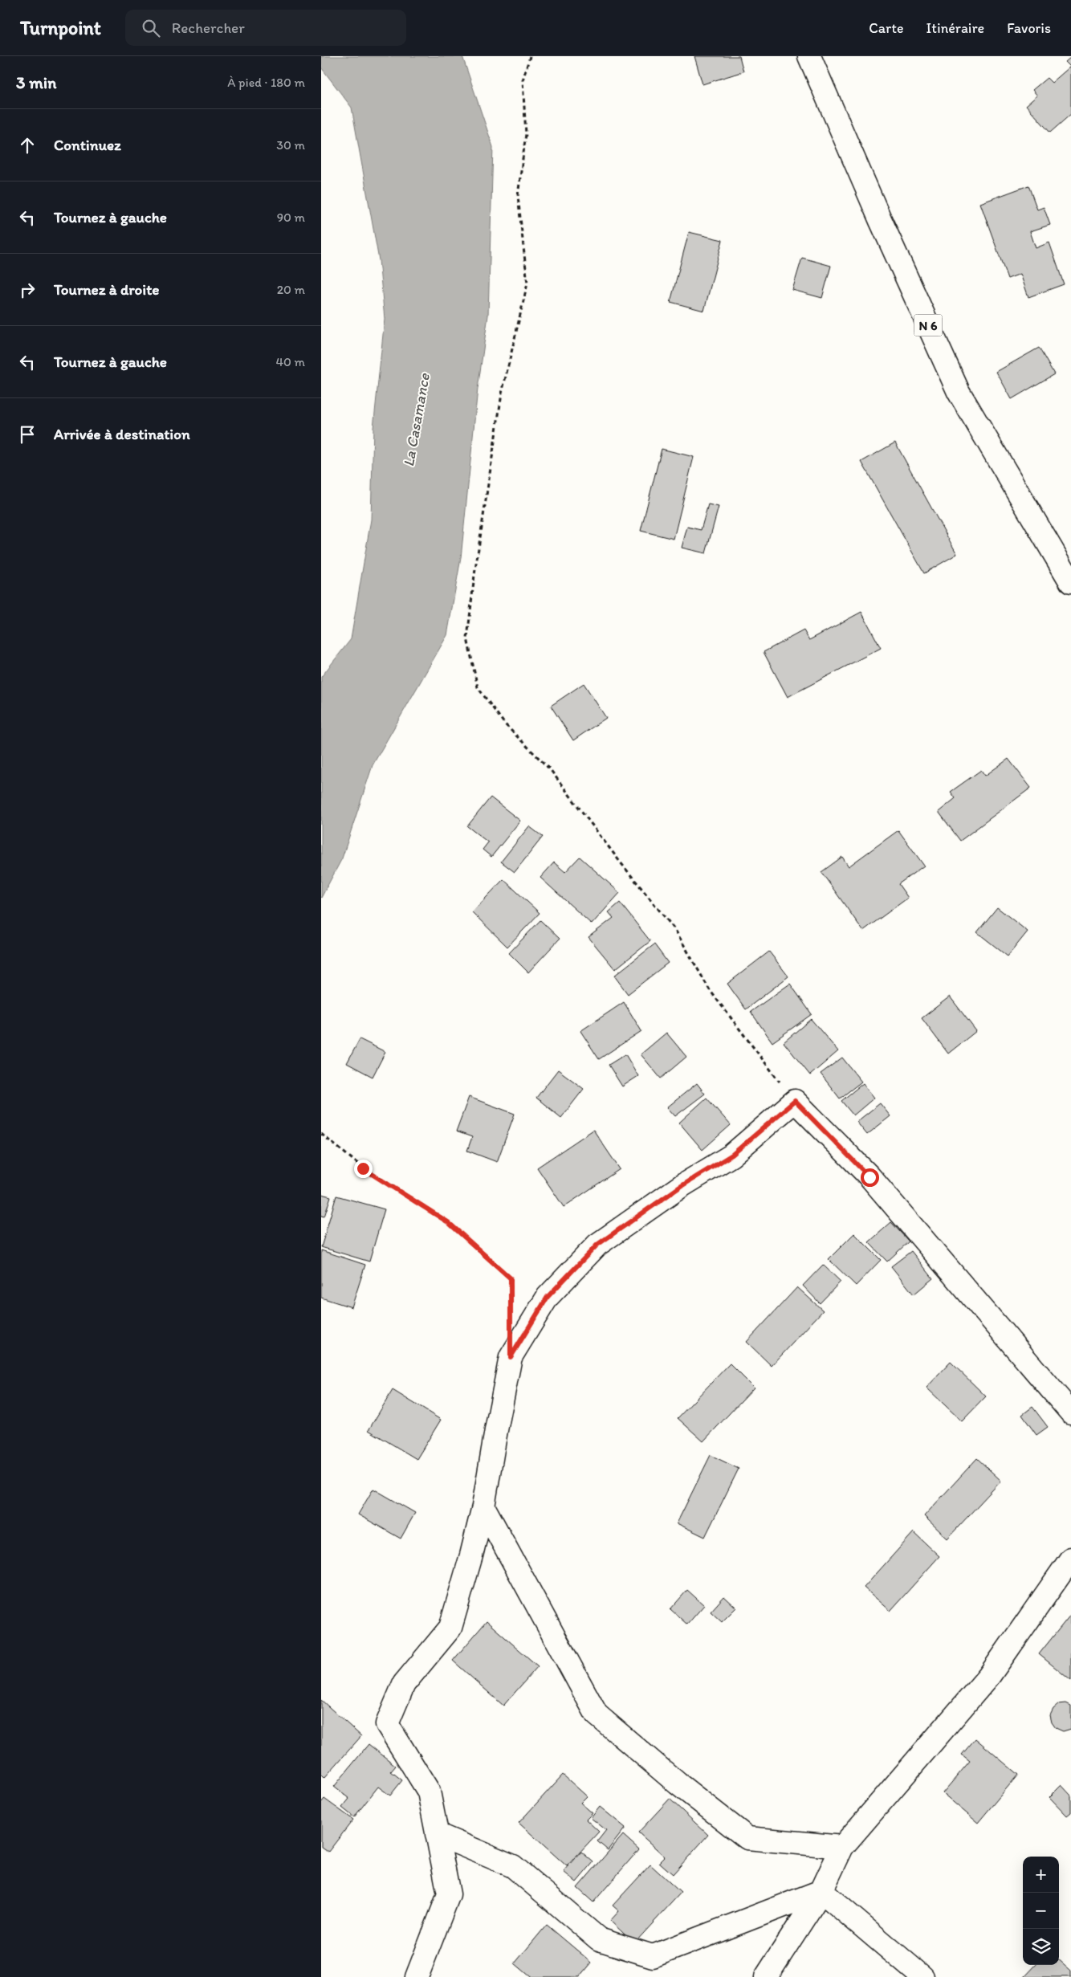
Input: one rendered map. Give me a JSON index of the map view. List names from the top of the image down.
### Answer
{
  "streets": {
    "street": ["N 6"]
  },
  "water": ["La Casamance"],
  "page": {
    "header": "Turnpoint",
    "search": "Rechercher",
    "nav": ["Carte", "Itinéraire", "Favoris"],
    "heading": ["3 min", "À pied · 180 m"],
    "list": [
      ["Continuez", "30 m"],
      ["Tournez à gauche", "90 m"],
      ["Tournez à droite", "20 m"],
      ["Tournez à gauche", "40 m"],
      "Arrivée à destination"
    ],
    "map_buttons": ["+", "−"]
  }
}
